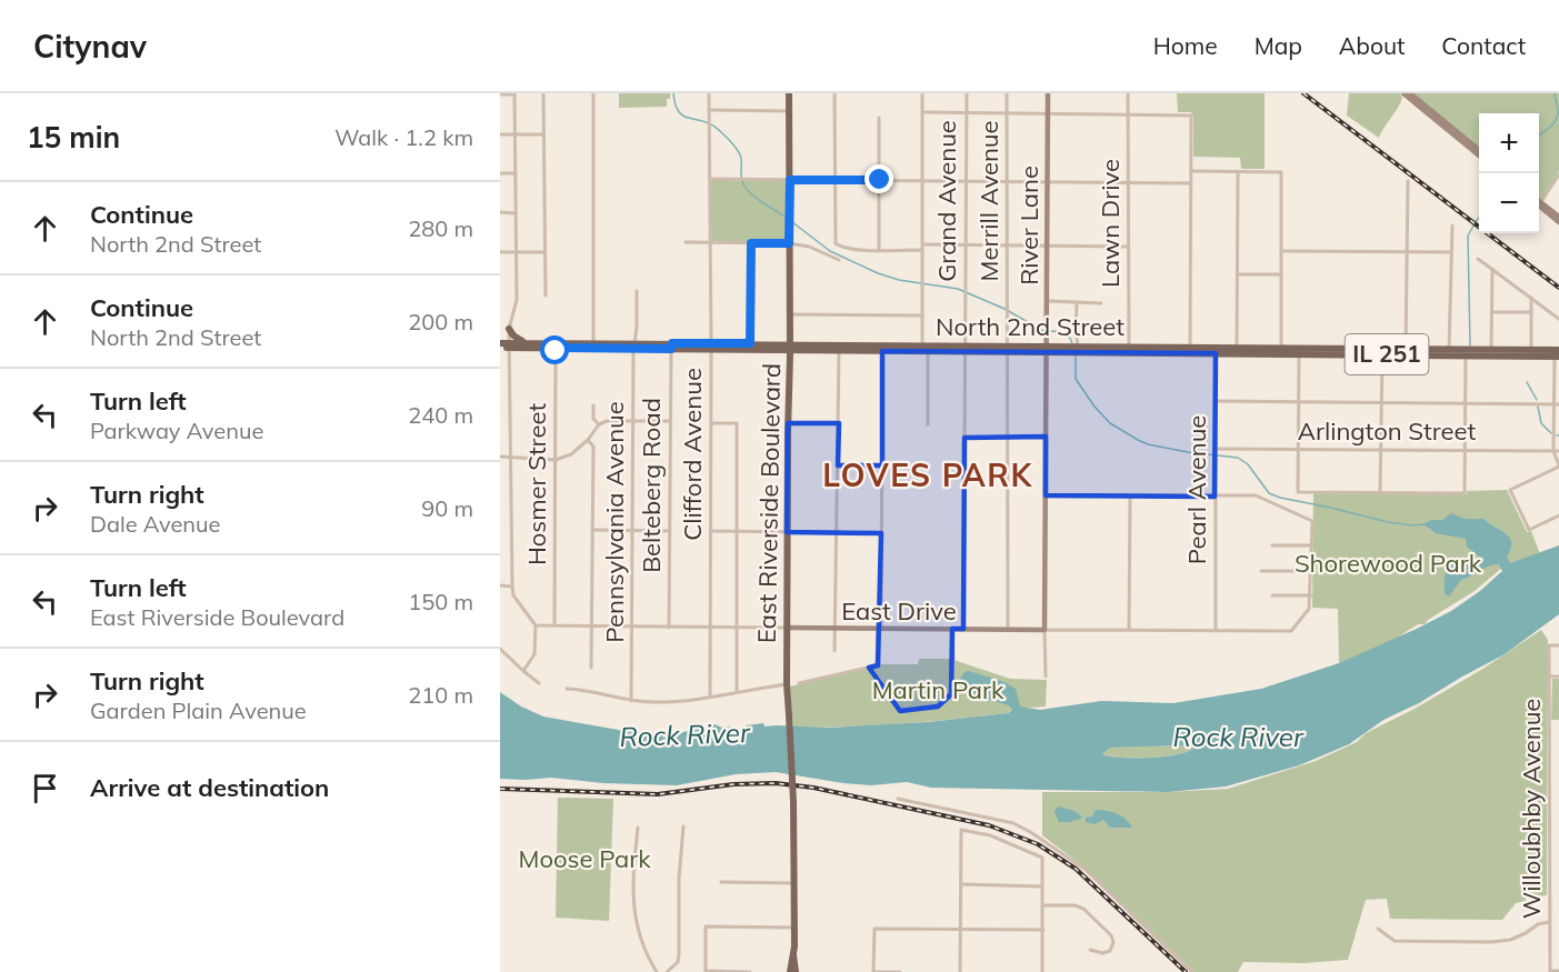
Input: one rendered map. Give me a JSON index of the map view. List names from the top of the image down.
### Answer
{
  "streets": {
    "main road": ["North 2nd Street", "IL 251", "East Riverside Boulevard"],
    "street": [
      "Grand Avenue",
      "Merrill Avenue",
      "Lawn Drive",
      "River Lane",
      "Arlington Street",
      "Clifford Avenue",
      "Hosmer Street",
      "Belteberg Road",
      "Pearl Avenue",
      "Pennsylvania Avenue",
      "East Drive",
      "Willoubhby Avenue"
    ]
  },
  "crossings": [
    ["Grand Avenue", "North 2nd Street"],
    ["Grand Avenue", "East Drive"],
    ["Merrill Avenue", "North 2nd Street"],
    ["Merrill Avenue", "East Drive"],
    ["Lawn Drive", "North 2nd Street"],
    ["River Lane", "North 2nd Street"],
    ["River Lane", "East Drive"],
    ["North 2nd Street", "Clifford Avenue"],
    ["North 2nd Street", "Hosmer Street"],
    ["North 2nd Street", "Belteberg Road"],
    ["North 2nd Street", "Pearl Avenue"],
    ["North 2nd Street", "East Riverside Boulevard"],
    ["North 2nd Street", "Pennsylvania Avenue"],
    ["Arlington Street", "Pearl Avenue"],
    ["Clifford Avenue", "East Drive"],
    ["Hosmer Street", "East Drive"],
    ["Belteberg Road", "East Drive"],
    ["Pearl Avenue", "East Drive"],
    ["East Riverside Boulevard", "East Drive"],
    ["Pennsylvania Avenue", "East Drive"]
  ],
  "districts": ["LOVES PARK"],
  "water": ["Rock River"],
  "parks": ["Shorewood Park", "Martin Park", "Moose Park"],
  "page": {
    "header": "Citynav",
    "nav": [
      "Home",
      "Map",
      "About",
      "Contact"
    ],
    "heading": ["15 min", "Walk · 1.2 km"],
    "map_buttons": ["+", "−"],
    "list": [
      ["Continue", "North 2nd Street", "280 m"],
      ["Continue", "North 2nd Street", "200 m"],
      ["Turn left", "Parkway Avenue", "240 m"],
      ["Turn right", "Dale Avenue", "90 m"],
      ["Turn left", "East Riverside Boulevard", "150 m"],
      ["Turn right", "Garden Plain Avenue", "210 m"],
      "Arrive at destination"
    ]
  }
}
